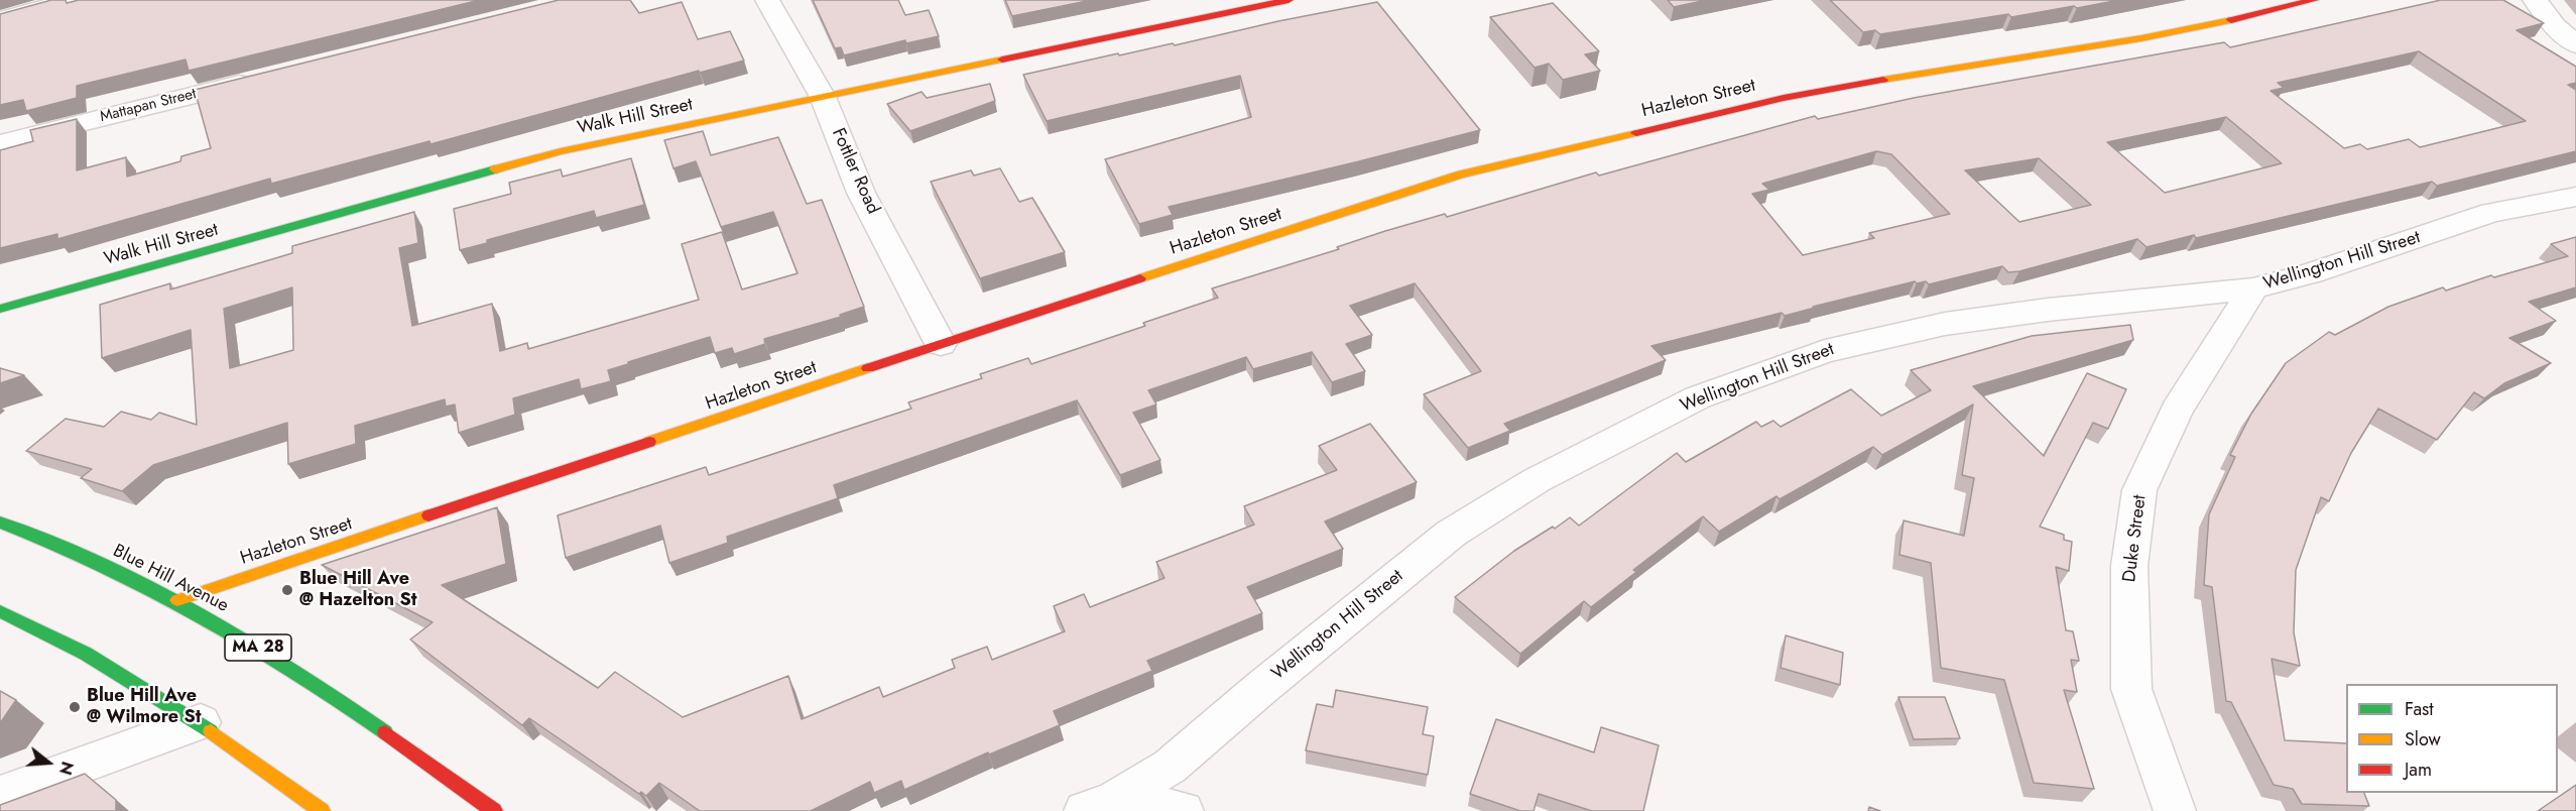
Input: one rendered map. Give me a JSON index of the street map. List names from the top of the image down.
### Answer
{
  "streets": {
    "main road": [
      "Hazleton Street",
      "Walk Hill Street",
      "Blue Hill Avenue",
      "MA 28"
    ],
    "street": [
      "Mattapan Street",
      "Fottler Road",
      "Wellington Hill Street",
      "Duke Street"
    ]
  },
  "crossings": [
    ["Hazleton Street", "Fottler Road"],
    ["Hazleton Street", "Blue Hill Avenue"],
    ["Walk Hill Street", "Fottler Road"],
    ["Wellington Hill Street", "Duke Street"]
  ],
  "places": ["Blue Hill Ave @ Hazelton St", "Blue Hill Ave @ Wilmore St"],
  "legend": ["Fast", "Slow", "Jam"],
  "north": "right"
}
